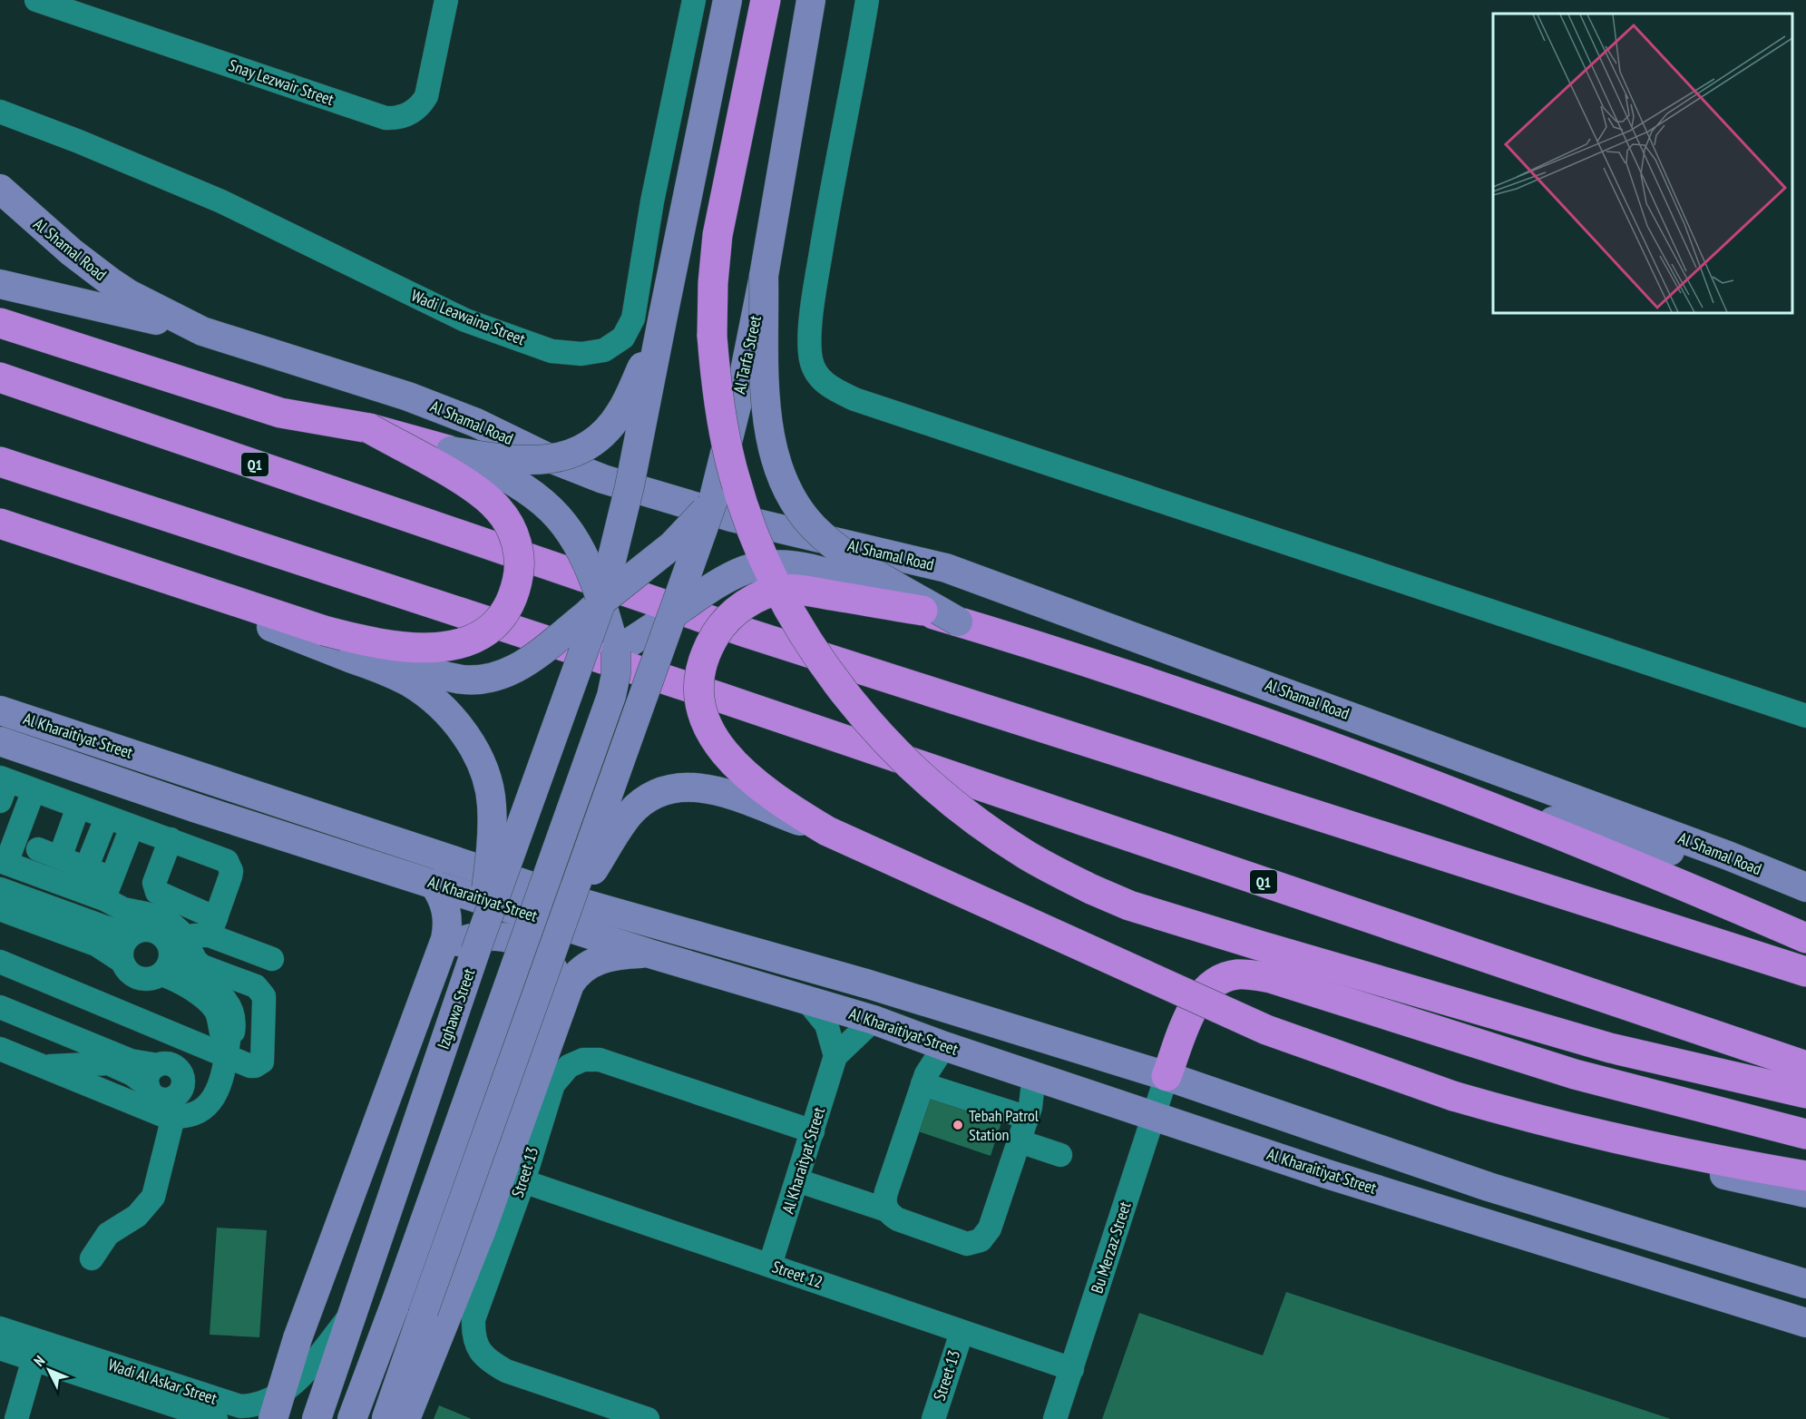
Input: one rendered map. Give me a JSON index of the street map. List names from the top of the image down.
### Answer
{
  "streets": {
    "highway": ["Q1"],
    "main road": [
      "Al Shamal Road",
      "Al Tarfa Street",
      "Al Kharaitiyat Street",
      "Izghawa Street"
    ],
    "street": [
      "Snay Lezwair Street",
      "Wadi Leawaina Street",
      "Al Kharaityat Street",
      "Street 13",
      "Bu Merzaz Street",
      "Street 12",
      "Wadi Al Askar Street"
    ]
  },
  "crossings": [
    ["Al Kharaitiyat Street", "Al Kharaityat Street"],
    ["Al Kharaitiyat Street", "Bu Merzaz Street"],
    ["Izghawa Street", "Wadi Al Askar Street"],
    ["Al Kharaityat Street", "Street 13"],
    ["Al Kharaityat Street", "Street 12"],
    ["Street 13", "Street 12"],
    ["Bu Merzaz Street", "Street 12"]
  ],
  "places": ["Tebah Patrol Station"],
  "north": "top left"
}
